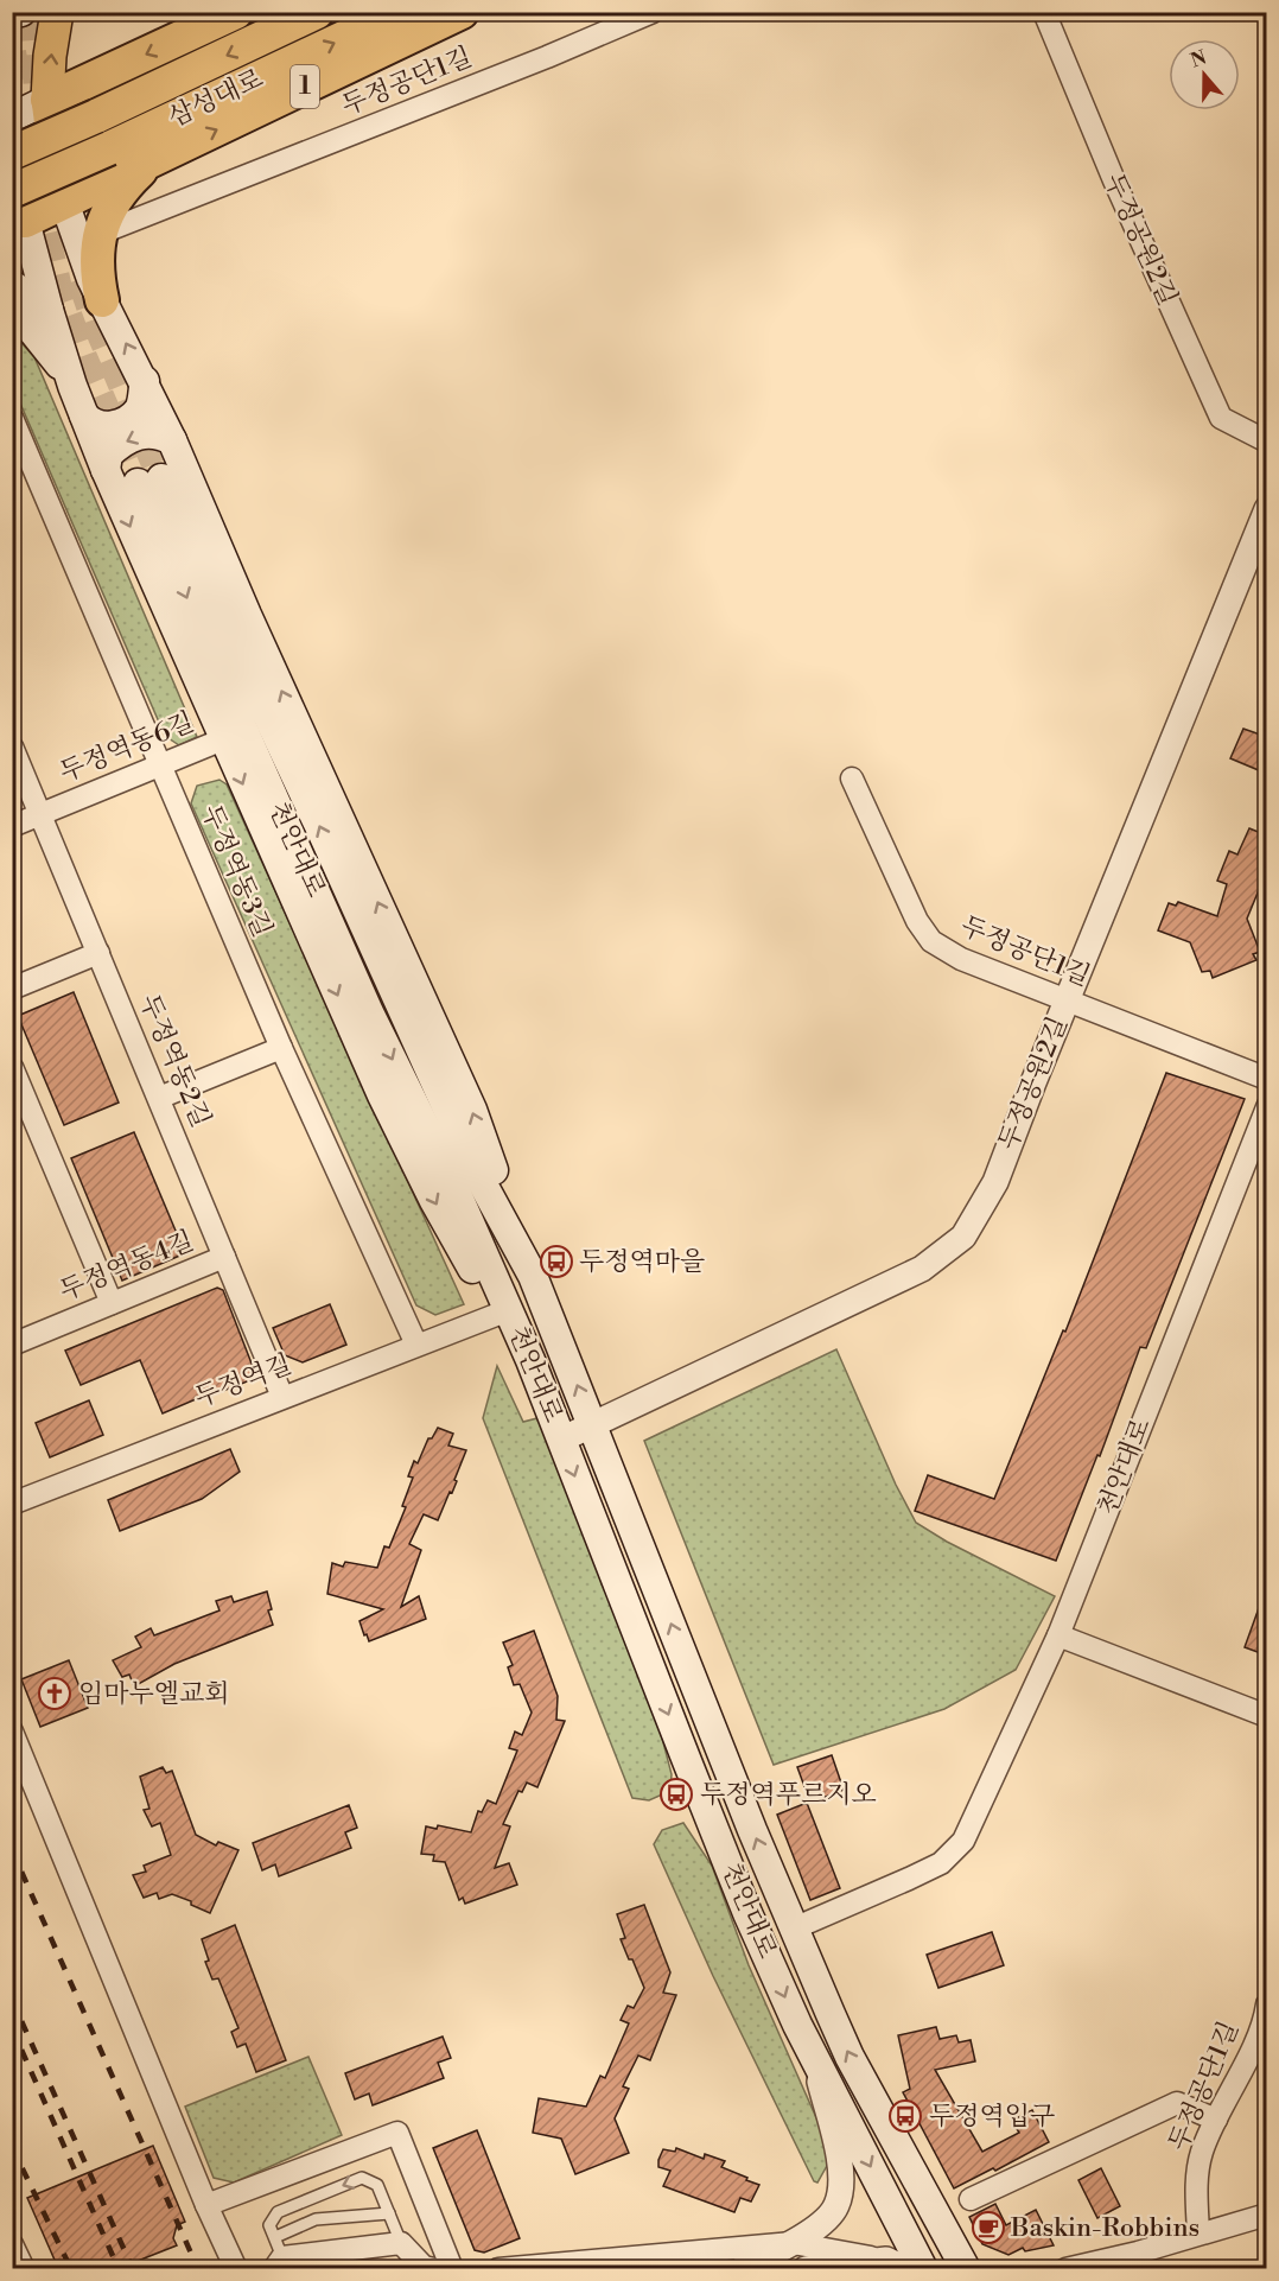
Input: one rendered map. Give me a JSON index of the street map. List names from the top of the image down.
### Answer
{
  "streets": {
    "highway": ["1", "삼성대로"],
    "main road": ["천안대로"],
    "street": [
      "두정공단1길",
      "두정공원2길",
      "두정역동6길",
      "두정역동3길",
      "두정역동2길",
      "두정역동4길",
      "두정역길"
    ]
  },
  "crossings": [
    ["두정공단1길", "두정공원2길"],
    ["1", "삼성대로"],
    ["두정공원2길", "천안대로"],
    ["두정역동6길", "두정역동3길"],
    ["두정역동6길", "두정역동2길"],
    ["두정역동3길", "두정역길"],
    ["두정역동2길", "두정역동4길"],
    ["두정역동2길", "두정역길"]
  ],
  "places": {
    "bus stop": ["두정역마을", "두정역푸르지오", "두정역입구"],
    "church": ["임마누엘교회"],
    "cafe": ["Baskin-Robbins"]
  },
  "north": "top"
}
